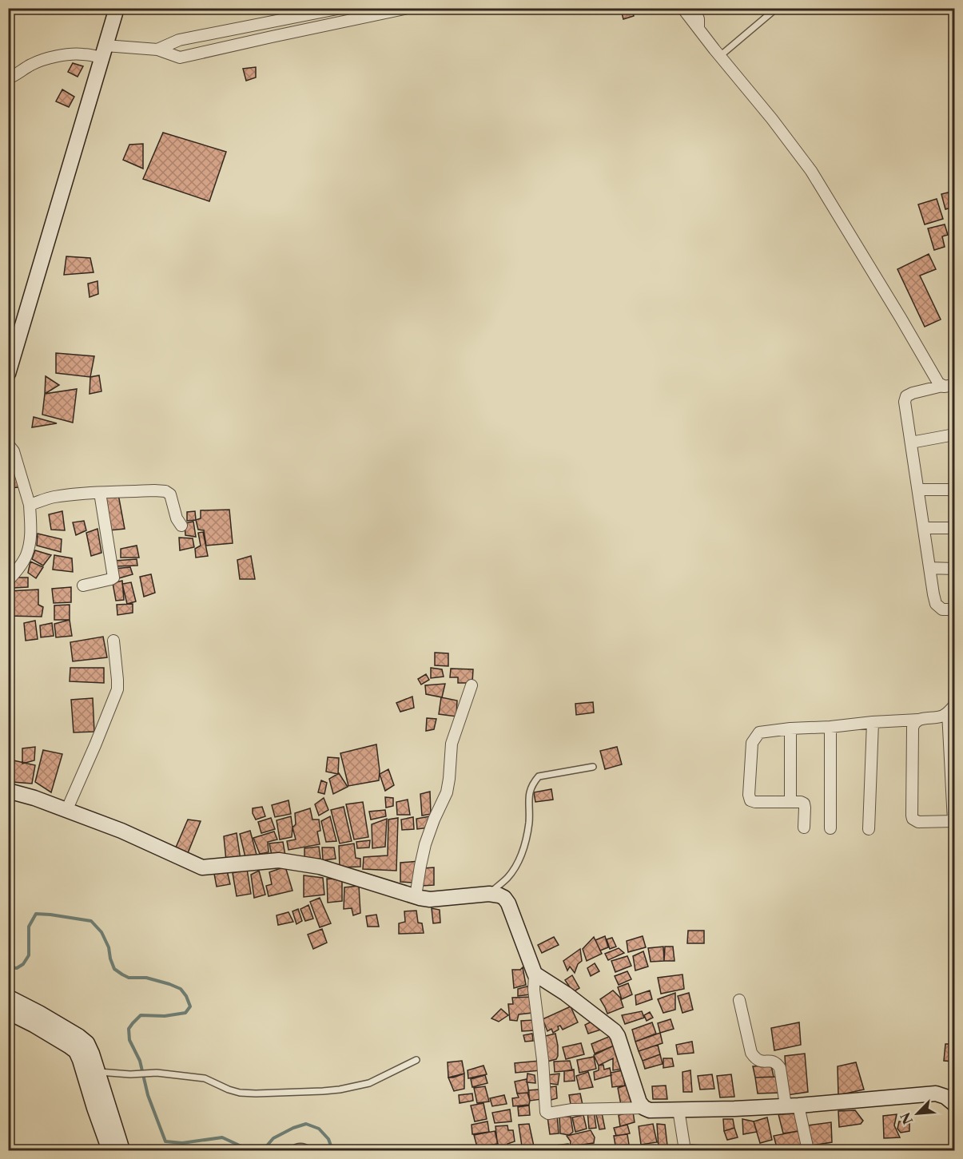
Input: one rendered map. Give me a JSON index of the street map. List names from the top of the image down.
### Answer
{
  "north": "bottom left"
}
